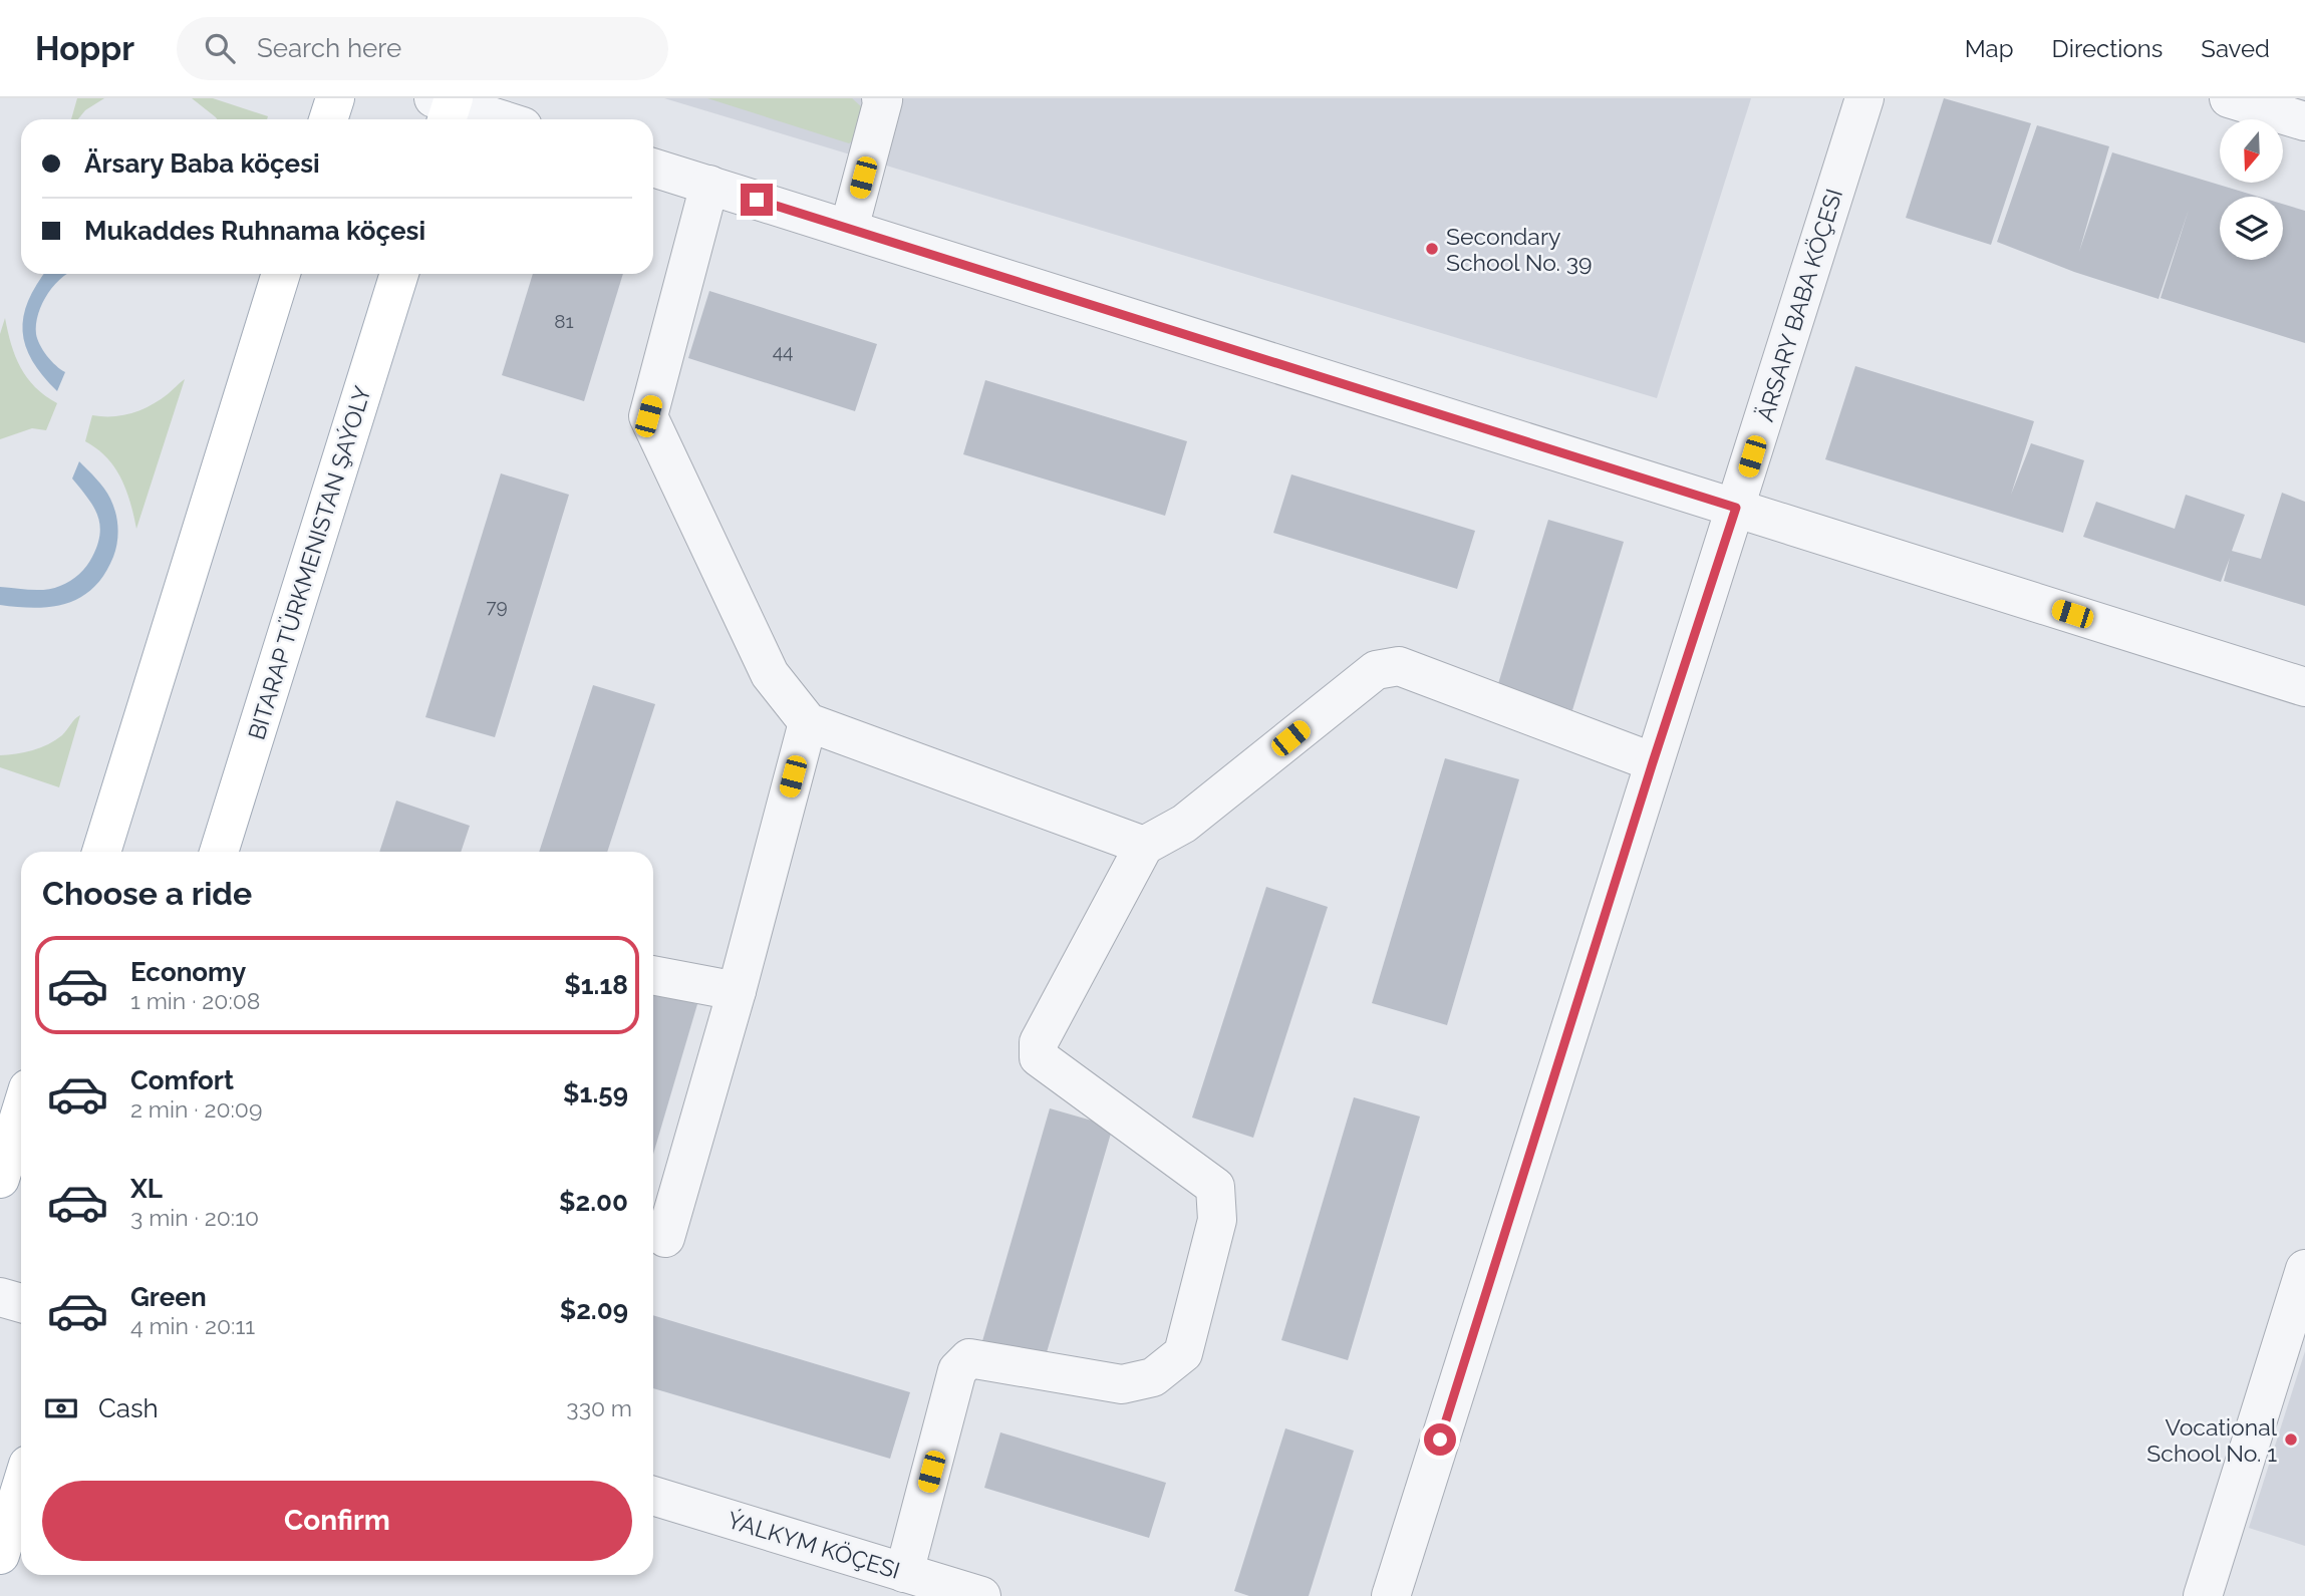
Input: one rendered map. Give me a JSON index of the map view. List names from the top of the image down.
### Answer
{
  "streets": {
    "main road": ["BITARAP TÜRKMENISTAN ŞAÝOLY"],
    "street": ["ÄRSARY BABA KÖÇESI", "ÝALKYM KÖÇESI"]
  },
  "places": ["Secondary School No. 39", "Vocational School No. 1"],
  "house_numbers": ["81", "44", "79"],
  "north": "bottom",
  "page": {
    "header": "Hoppr",
    "search": "Search here",
    "nav": ["Map", "Directions", "Saved"],
    "banner": ["Ärsary Baba köçesi", "Mukaddes Ruhnama köçesi"],
    "heading": "Choose a ride",
    "list": [
      {
        "name": "Economy",
        "note": "1 min · 20:08",
        "value": "$1.18"
      },
      {
        "name": "Comfort",
        "note": "2 min · 20:09",
        "value": "$1.59"
      },
      {
        "name": "XL",
        "note": "3 min · 20:10",
        "value": "$2.00"
      },
      {
        "name": "Green",
        "note": "4 min · 20:11",
        "value": "$2.09"
      }
    ],
    "pay": ["Cash", "330 m"],
    "buttons": "Confirm"
  }
}
